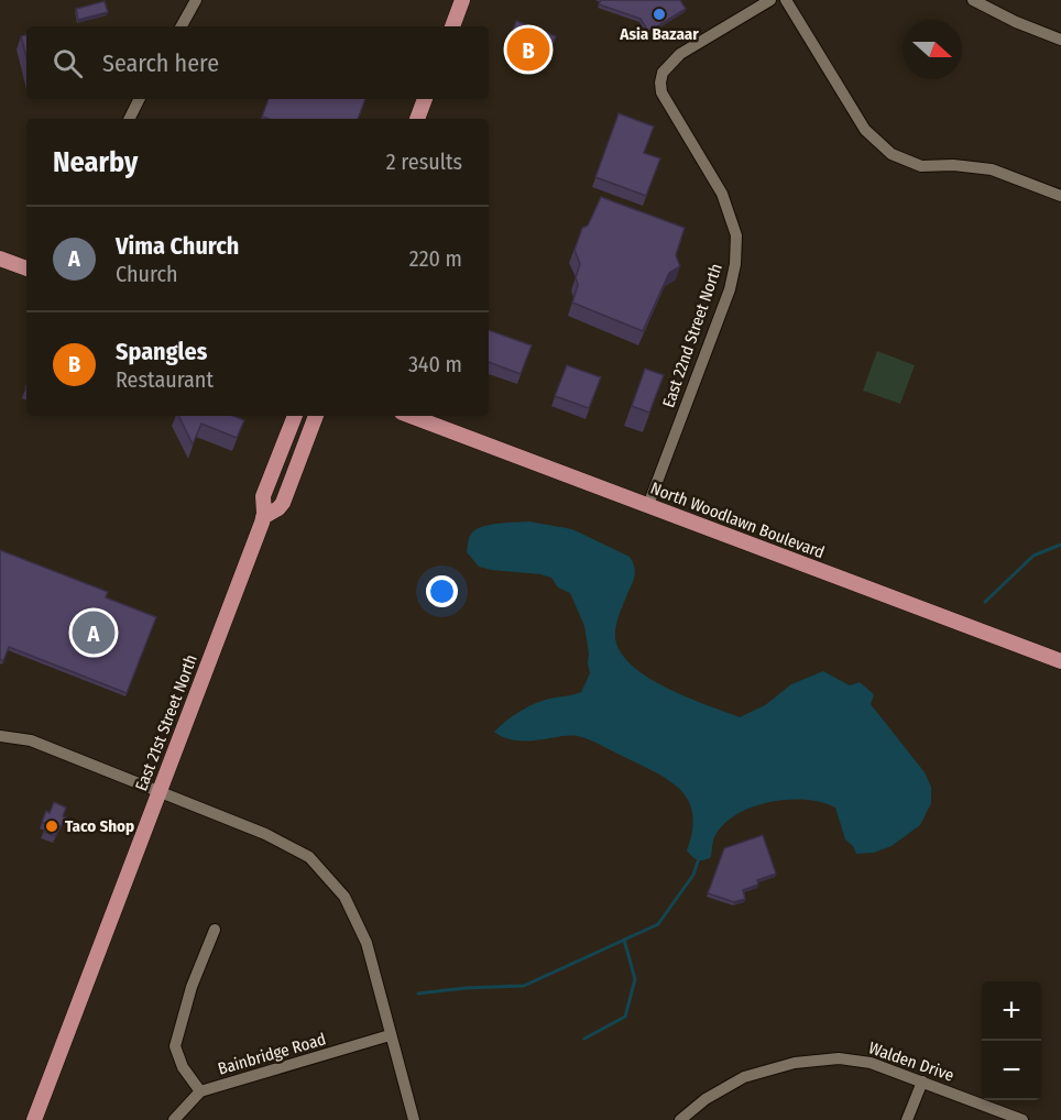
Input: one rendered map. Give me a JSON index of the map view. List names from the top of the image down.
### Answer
{
  "streets": {
    "main road": ["North Woodlawn Boulevard", "East 21st Street North"],
    "street": ["East 22nd Street North", "Bainbridge Road", "Walden Drive"]
  },
  "crossings": [
    ["East 22nd Street North", "North Woodlawn Boulevard"]
  ],
  "places": ["Asia Bazaar", "Taco Shop"],
  "north": "right",
  "page": {
    "pins": ["B", "A"],
    "search": "Search here",
    "heading": ["Nearby", "2 results"],
    "list": [
      {
        "mark": "A",
        "name": "Vima Church",
        "note": "Church",
        "value": "220 m"
      },
      {
        "mark": "B",
        "name": "Spangles",
        "note": "Restaurant",
        "value": "340 m"
      }
    ],
    "map_buttons": ["+", "−"]
  }
}
